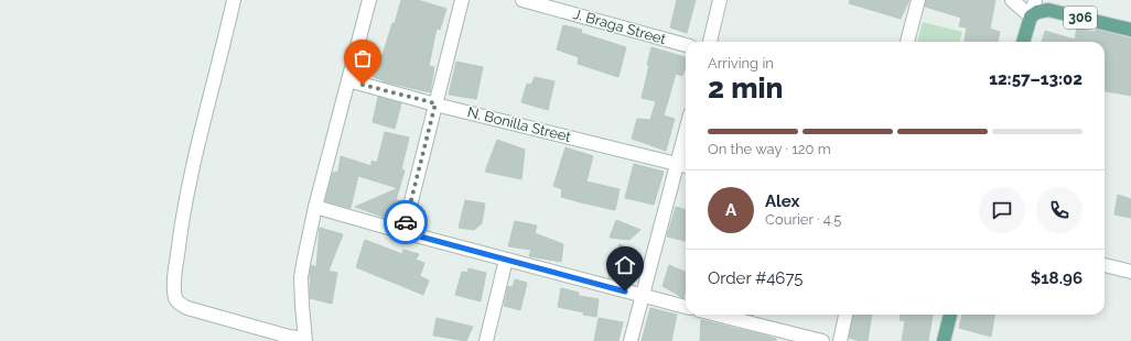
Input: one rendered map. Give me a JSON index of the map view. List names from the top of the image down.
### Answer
{
  "streets": {
    "main road": ["306"],
    "street": ["J. Braga Street", "N. Bonilla Street"]
  },
  "page": {
    "heading": ["2 min", "Arriving in", "12:57–13:02"],
    "panel": [
      "Alex",
      "Courier · 4.5",
      "Order #4675",
      "$18.96"
    ],
    "bar": "On the way · 120 m",
    "round": "A"
  }
}
